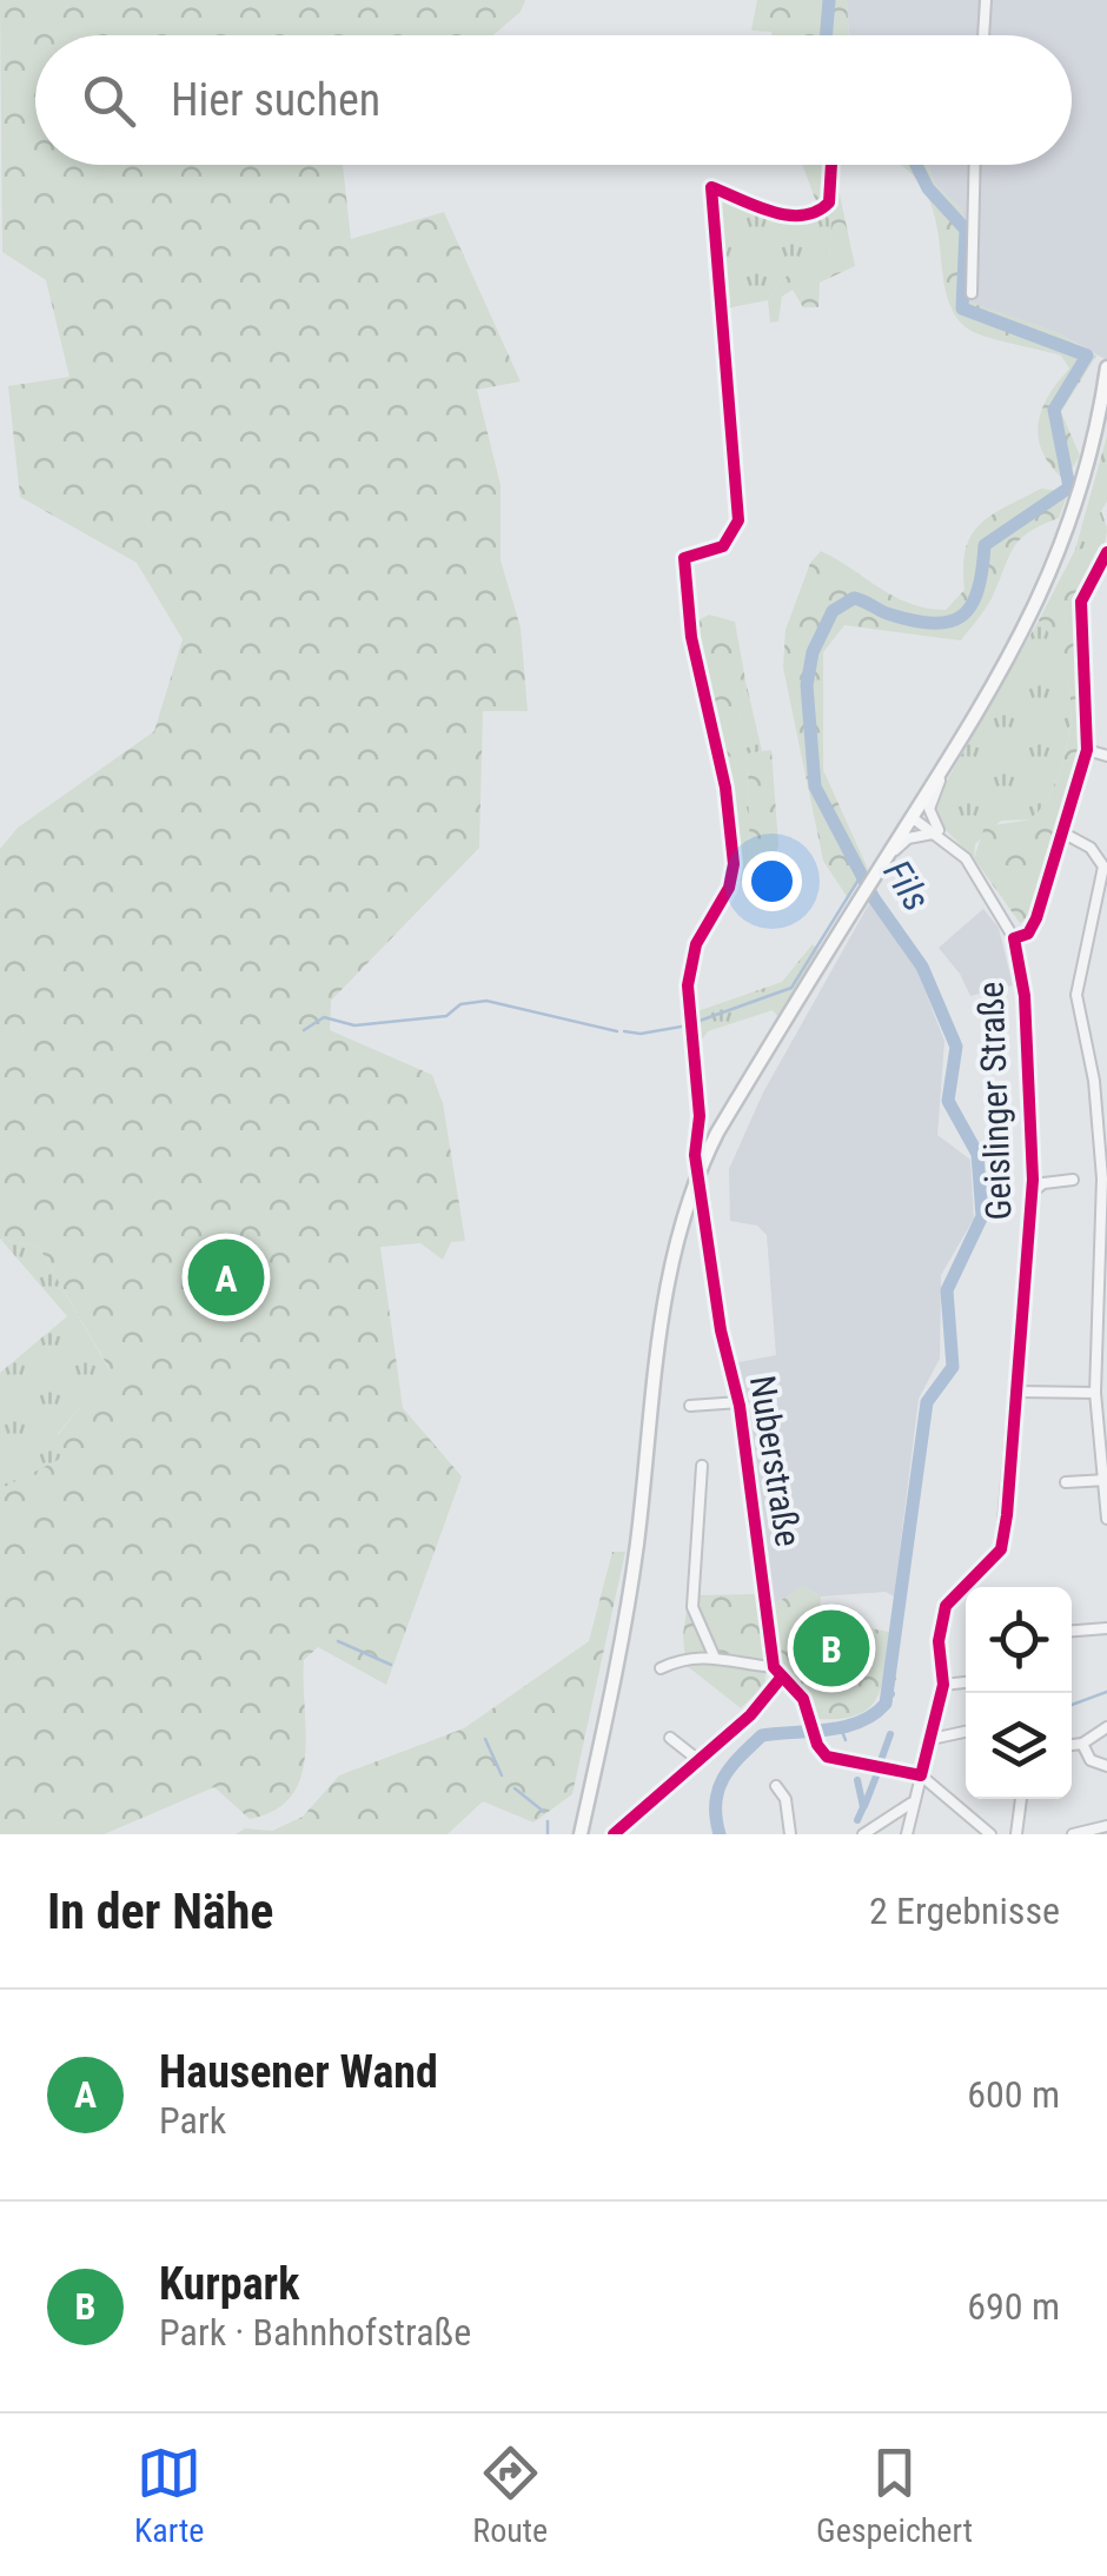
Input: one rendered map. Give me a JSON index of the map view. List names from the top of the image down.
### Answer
{
  "streets": {
    "street": ["Geislinger Straße", "Nuberstraße"]
  },
  "water": ["Fils"],
  "page": {
    "search": "Hier suchen",
    "pins": ["A", "B"],
    "heading": ["In der Nähe", "2 Ergebnisse"],
    "list": [
      {
        "mark": "A",
        "name": "Hausener Wand",
        "note": "Park",
        "value": "600 m"
      },
      {
        "mark": "B",
        "name": "Kurpark",
        "note": "Park · Bahnhofstraße",
        "value": "690 m"
      }
    ],
    "nav": ["Karte", "Route", "Gespeichert"]
  }
}
